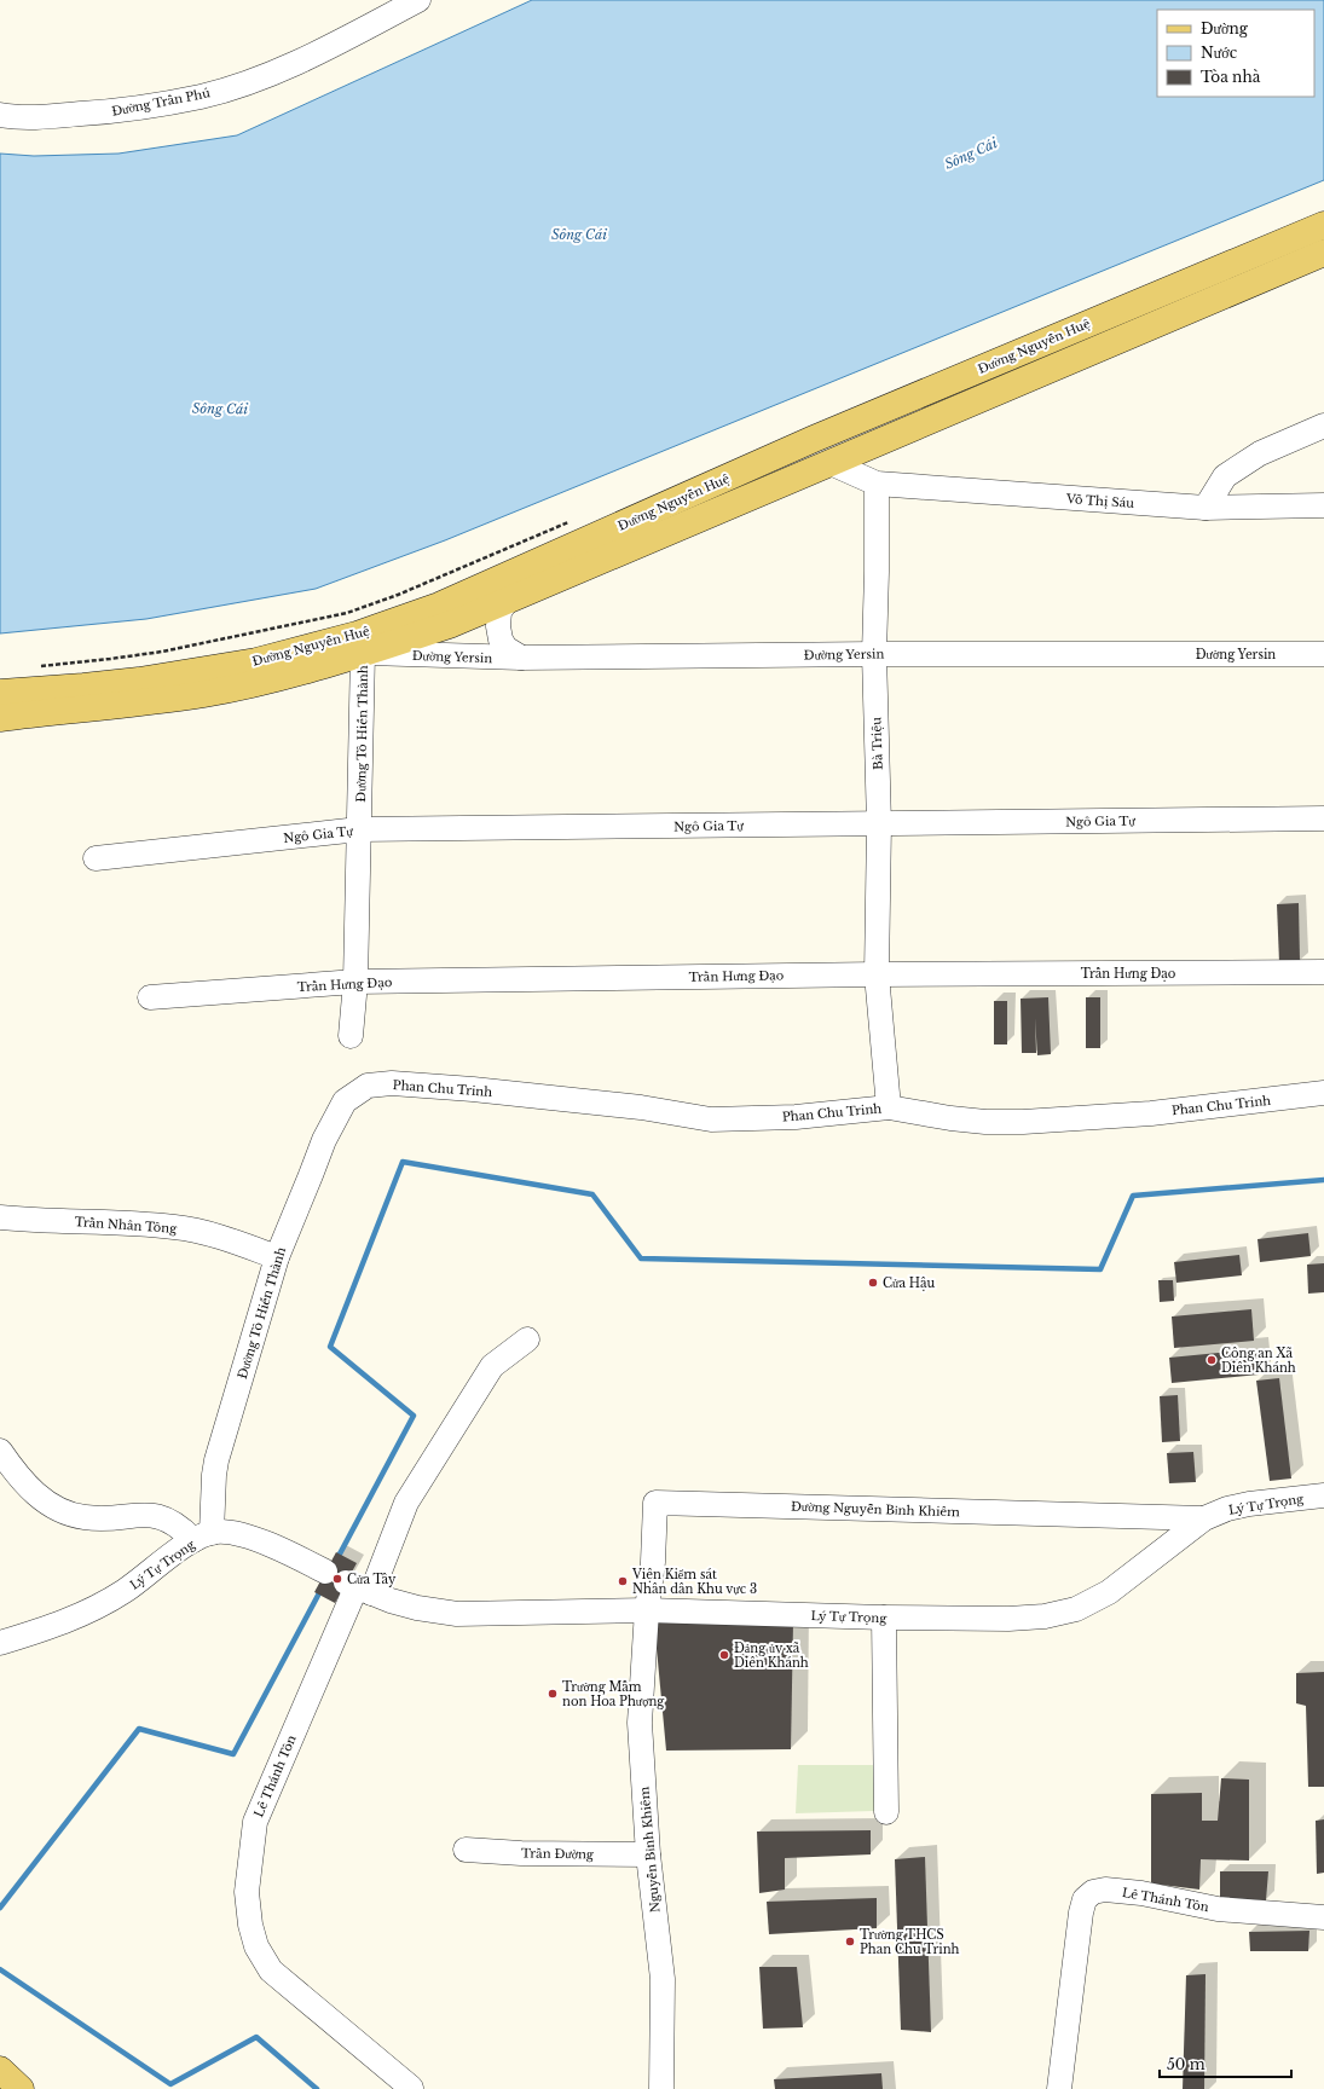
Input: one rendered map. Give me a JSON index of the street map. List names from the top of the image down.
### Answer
{
  "streets": {
    "main road": ["Đường Nguyễn Huệ"],
    "street": [
      "Đường Trần Phú",
      "Võ Thị Sáu",
      "Đường Yersin",
      "Đường Tô Hiến Thành",
      "Bà Triệu",
      "Ngô Gia Tự",
      "Trần Hưng Đạo",
      "Phan Chu Trinh",
      "Trần Nhân Tông",
      "Lý Tự Trọng",
      "Đường Nguyễn Bỉnh Khiêm",
      "Lê Thánh Tôn",
      "Nguyễn Bỉnh Khiêm",
      "Trần Đường"
    ]
  },
  "crossings": [
    ["Đường Nguyễn Huệ", "Võ Thị Sáu"],
    ["Đường Nguyễn Huệ", "Đường Yersin"],
    ["Đường Nguyễn Huệ", "Đường Tô Hiến Thành"],
    ["Võ Thị Sáu", "Bà Triệu"],
    ["Đường Yersin", "Đường Tô Hiến Thành"],
    ["Đường Yersin", "Bà Triệu"],
    ["Đường Tô Hiến Thành", "Ngô Gia Tự"],
    ["Đường Tô Hiến Thành", "Trần Hưng Đạo"],
    ["Đường Tô Hiến Thành", "Phan Chu Trinh"],
    ["Đường Tô Hiến Thành", "Trần Nhân Tông"],
    ["Đường Tô Hiến Thành", "Lý Tự Trọng"],
    ["Bà Triệu", "Ngô Gia Tự"],
    ["Bà Triệu", "Trần Hưng Đạo"],
    ["Bà Triệu", "Phan Chu Trinh"],
    ["Lý Tự Trọng", "Đường Nguyễn Bỉnh Khiêm"],
    ["Lý Tự Trọng", "Lê Thánh Tôn"],
    ["Lý Tự Trọng", "Nguyễn Bỉnh Khiêm"],
    ["Đường Nguyễn Bỉnh Khiêm", "Nguyễn Bỉnh Khiêm"],
    ["Nguyễn Bỉnh Khiêm", "Trần Đường"]
  ],
  "water": ["Sông Cái"],
  "places": [
    "Cửa Hậu",
    "Công an Xã Diên Khánh",
    "Cửa Tây",
    "Viện Kiểm sát Nhân dân Khu vực 3",
    "Đảng ủy xã Diên Khánh",
    "Trường Mầm non Hoa Phượng",
    "Trường THCS Phan Chu Trinh"
  ],
  "legend": ["Đường", "Nước", "Tòa nhà"],
  "scale_bar": "50 m"
}
